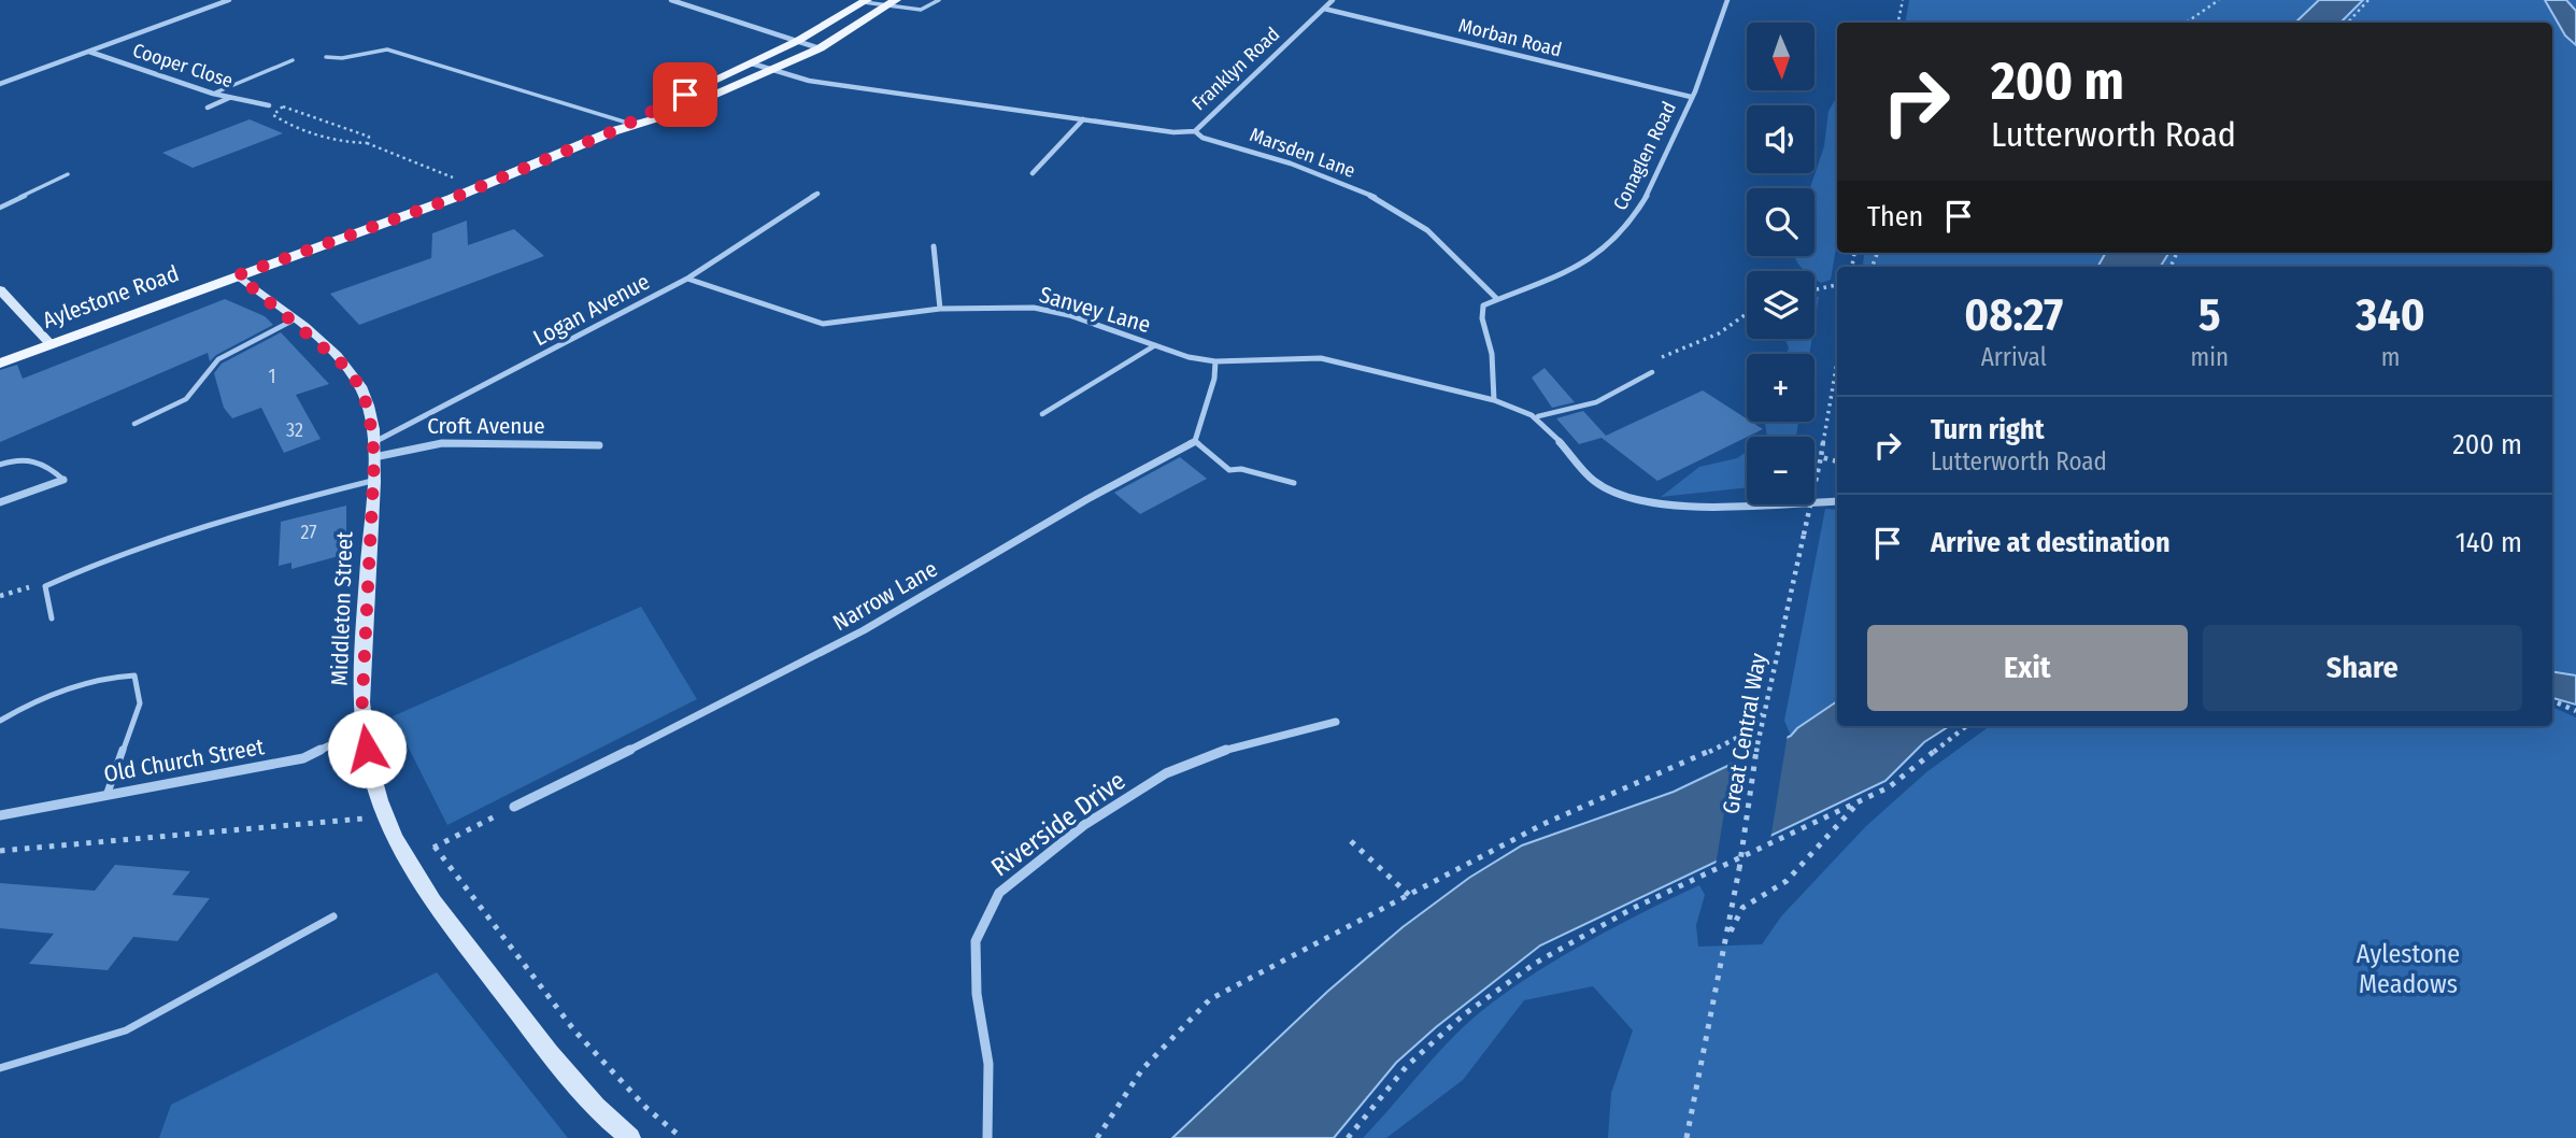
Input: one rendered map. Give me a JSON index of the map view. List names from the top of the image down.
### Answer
{
  "streets": {
    "main road": ["Aylestone Road"],
    "street": [
      "Morban Road",
      "Cooper Close",
      "Franklyn Road",
      "Marsden Lane",
      "Conaglen Road",
      "Logan Avenue",
      "Sanvey Lane",
      "Croft Avenue",
      "Narrow Lane",
      "Middleton Street",
      "Old Church Street",
      "Riverside Drive"
    ],
    "path": ["Great Central Way"]
  },
  "crossings": [
    ["Morban Road", "Franklyn Road"],
    ["Morban Road", "Conaglen Road"],
    ["Franklyn Road", "Marsden Lane"],
    ["Marsden Lane", "Conaglen Road"],
    ["Aylestone Road", "Middleton Street"],
    ["Logan Avenue", "Sanvey Lane"],
    ["Logan Avenue", "Croft Avenue"],
    ["Logan Avenue", "Middleton Street"],
    ["Croft Avenue", "Middleton Street"],
    ["Middleton Street", "Old Church Street"]
  ],
  "parks": ["Aylestone Meadows"],
  "house_numbers": ["1", "32", "27"],
  "north": "bottom",
  "page": {
    "map_buttons": ["+", "−"],
    "turn": ["200 m", "Lutterworth Road"],
    "then": "Then",
    "eta": [
      "08:27",
      "Arrival",
      "5",
      "min",
      "340",
      "m"
    ],
    "list": [
      {
        "name": "Turn right",
        "note": "Lutterworth Road",
        "value": "200 m"
      },
      {
        "name": "Arrive at destination",
        "value": "140 m"
      }
    ],
    "buttons": ["Exit", "Share"]
  }
}
